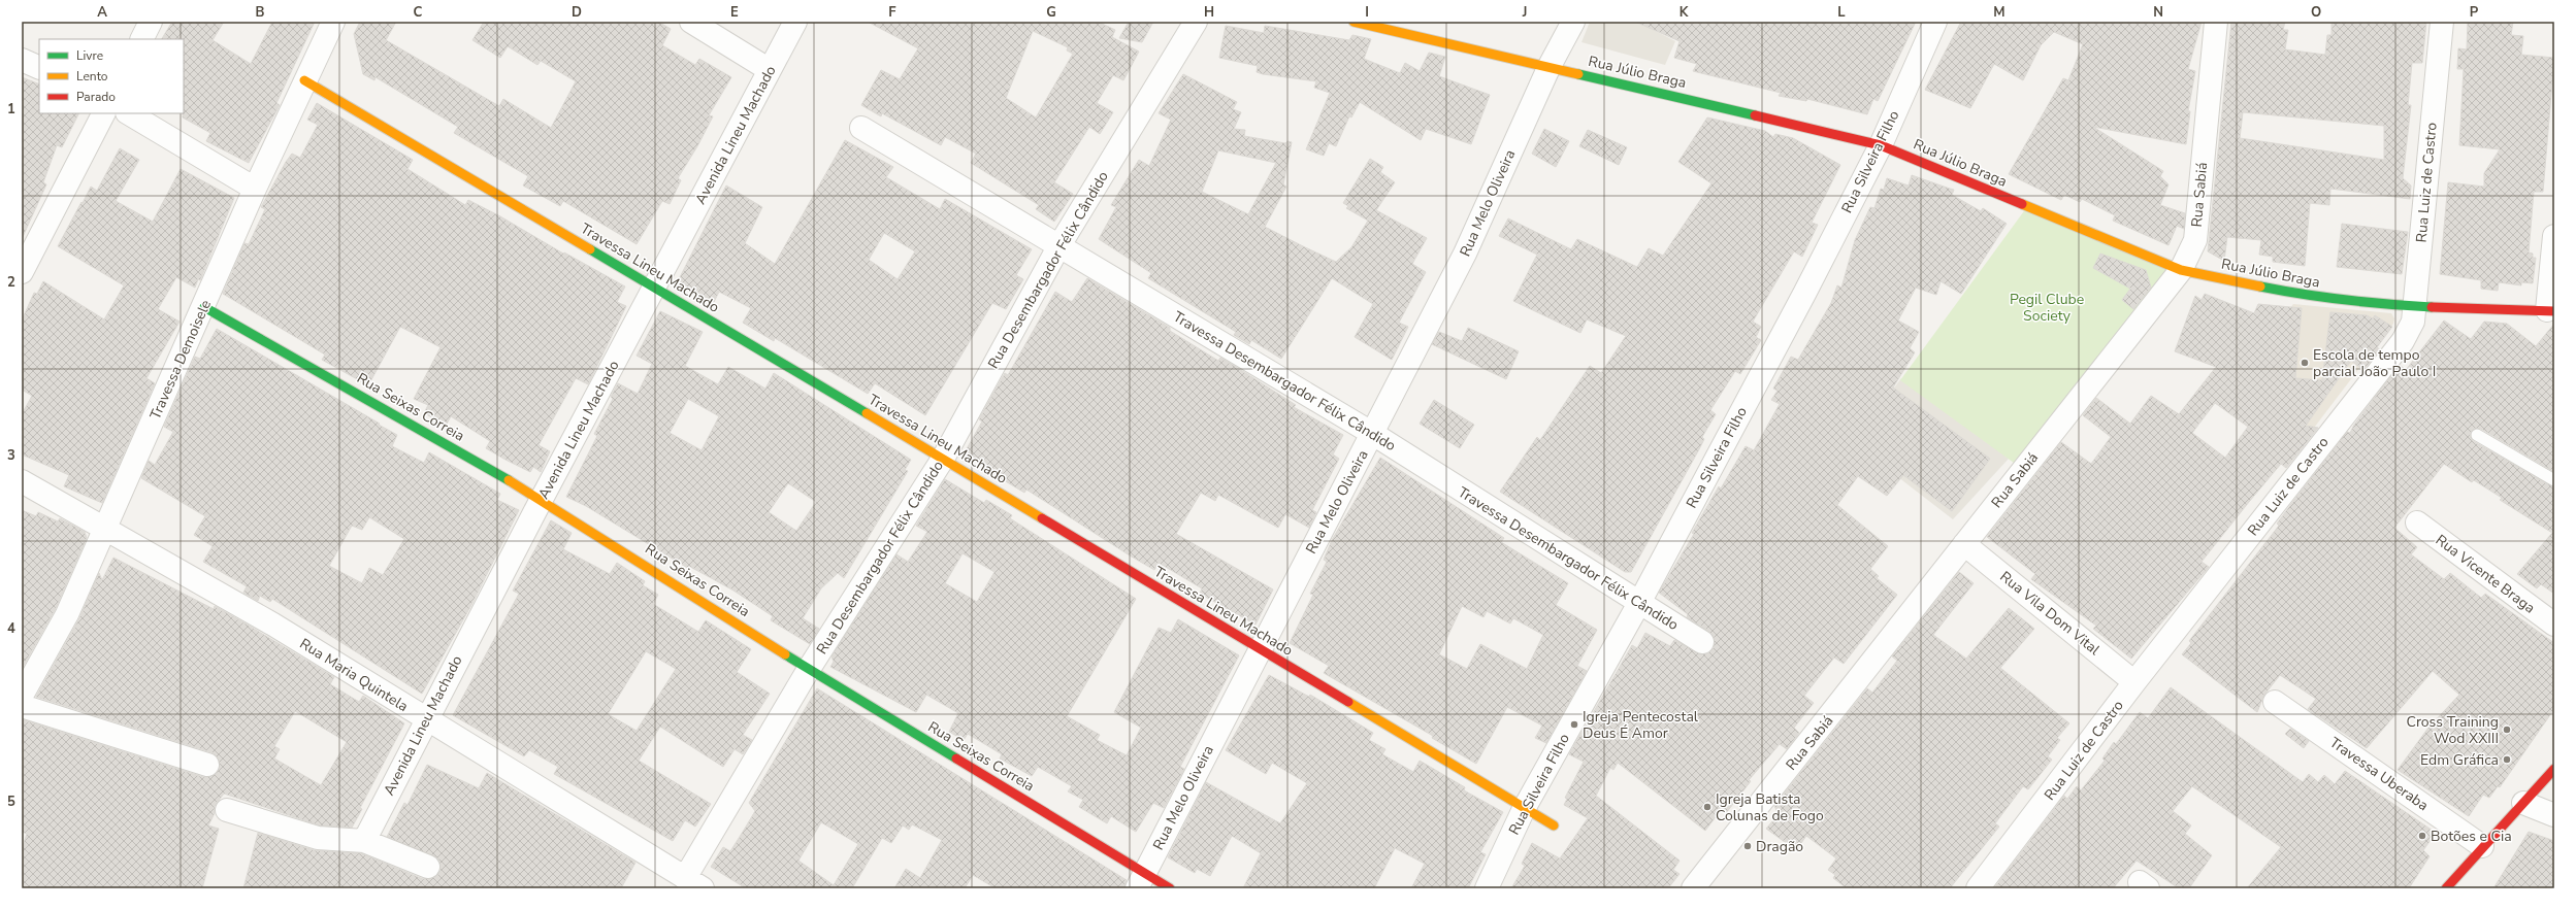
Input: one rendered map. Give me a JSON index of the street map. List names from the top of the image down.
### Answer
{
  "streets": {
    "street": [
      "Rua Júlio Braga",
      "Avenida Lineu Machado",
      "Rua Silveira Filho",
      "Rua Luiz de Castro",
      "Rua Sabiá",
      "Rua Melo Oliveira",
      "Travessa Lineu Machado",
      "Rua Desembargador Félix Cândido",
      "Travessa Demoisele",
      "Travessa Desembargador Félix Cândido",
      "Rua Seixas Correia",
      "Rua Vicente Braga",
      "Rua Vila Dom Vital",
      "Rua Maria Quintela",
      "Travessa Uberaba"
    ]
  },
  "crossings": [
    ["Rua Júlio Braga", "Rua Silveira Filho"],
    ["Rua Júlio Braga", "Rua Luiz de Castro"],
    ["Rua Júlio Braga", "Rua Sabiá"],
    ["Rua Júlio Braga", "Rua Melo Oliveira"],
    ["Avenida Lineu Machado", "Travessa Lineu Machado"],
    ["Avenida Lineu Machado", "Rua Seixas Correia"],
    ["Avenida Lineu Machado", "Rua Maria Quintela"],
    ["Rua Silveira Filho", "Travessa Lineu Machado"],
    ["Rua Silveira Filho", "Travessa Desembargador Félix Cândido"],
    ["Rua Luiz de Castro", "Rua Vila Dom Vital"],
    ["Rua Sabiá", "Rua Vila Dom Vital"],
    ["Rua Melo Oliveira", "Travessa Lineu Machado"],
    ["Rua Melo Oliveira", "Travessa Desembargador Félix Cândido"],
    ["Rua Melo Oliveira", "Rua Seixas Correia"],
    ["Travessa Lineu Machado", "Rua Desembargador Félix Cândido"],
    ["Travessa Lineu Machado", "Travessa Demoisele"],
    ["Rua Desembargador Félix Cândido", "Travessa Desembargador Félix Cândido"],
    ["Rua Desembargador Félix Cândido", "Rua Seixas Correia"],
    ["Rua Desembargador Félix Cândido", "Rua Maria Quintela"],
    ["Travessa Demoisele", "Rua Seixas Correia"],
    ["Travessa Demoisele", "Rua Maria Quintela"]
  ],
  "parks": ["Pegil Clube Society"],
  "places": [
    "Escola de tempo parcial João Paulo I",
    "Igreja Pentecostal Deus É Amor",
    "Cross Training Wod XXIII",
    "Edm Gráfica",
    "Igreja Batista Colunas de Fogo",
    "Botões e Cia",
    "Dragão"
  ],
  "legend": ["Livre", "Lento", "Parado"],
  "grid": {
    "columns": [
      "A",
      "B",
      "C",
      "D",
      "E",
      "F",
      "G",
      "H",
      "I",
      "J",
      "K",
      "L",
      "M",
      "N",
      "O",
      "P"
    ],
    "rows": [
      "1",
      "2",
      "3",
      "4",
      "5"
    ]
  }
}
